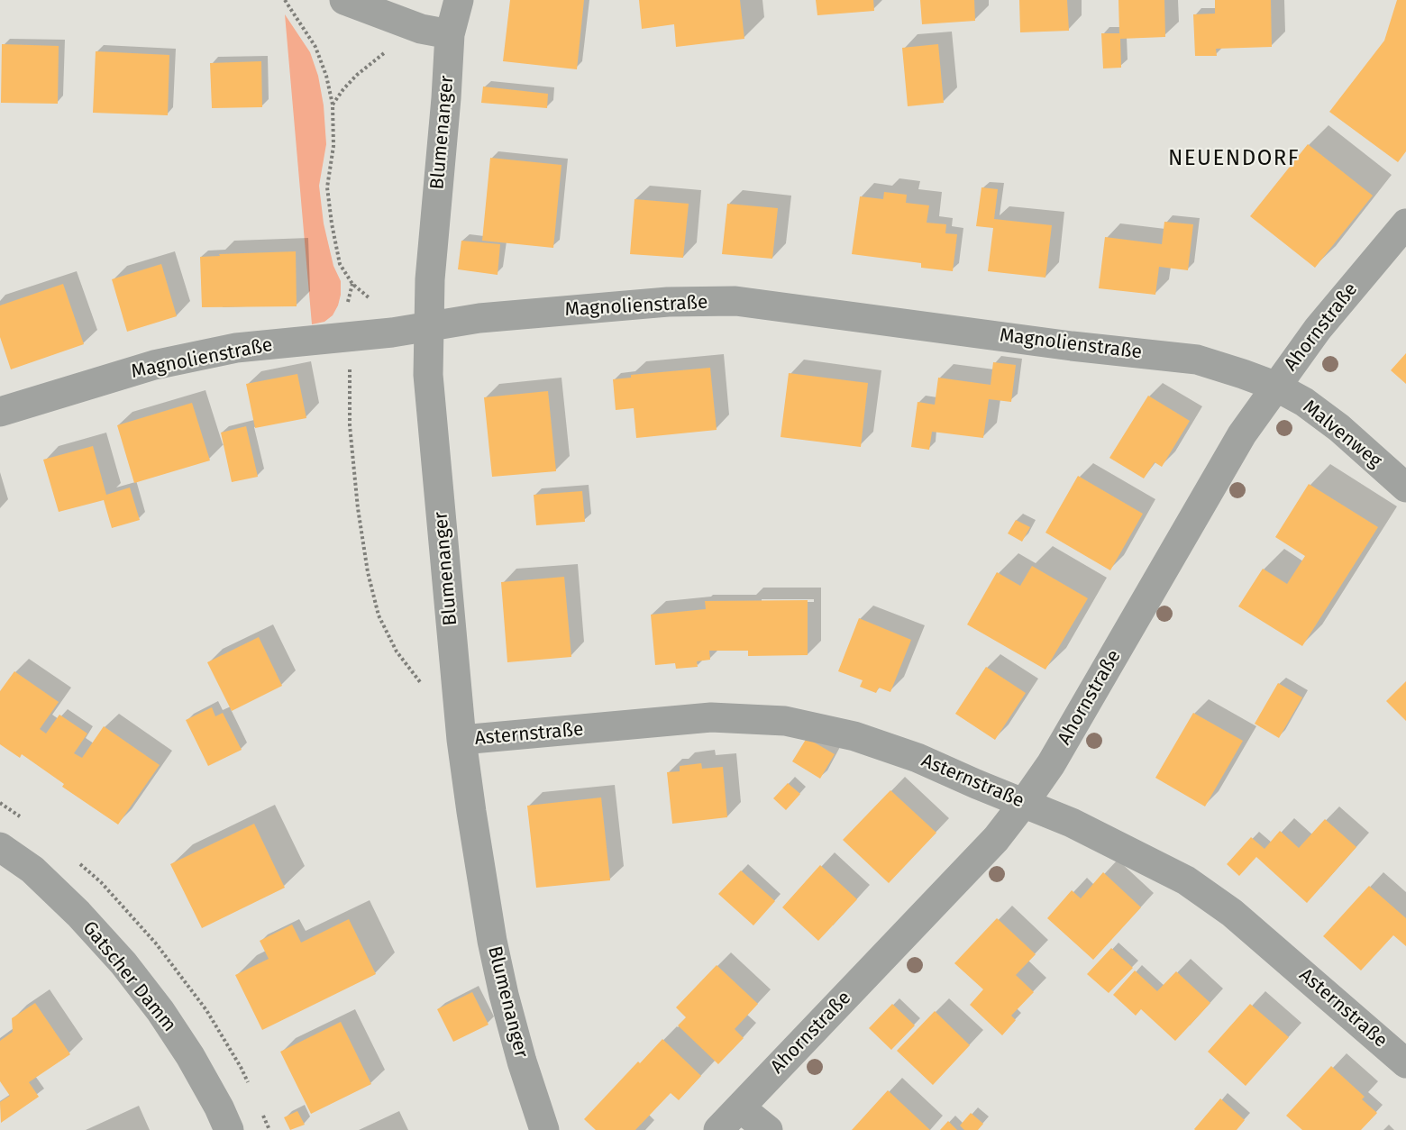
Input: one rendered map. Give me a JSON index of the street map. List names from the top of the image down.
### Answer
{
  "streets": {
    "street": [
      "Blumenanger",
      "Magnolienstraße",
      "Ahornstraße",
      "Malvenweg",
      "Asternstraße",
      "Gatscher Damm"
    ]
  },
  "crossings": [
    ["Blumenanger", "Magnolienstraße"],
    ["Blumenanger", "Asternstraße"],
    ["Magnolienstraße", "Ahornstraße"],
    ["Magnolienstraße", "Malvenweg"],
    ["Ahornstraße", "Malvenweg"],
    ["Ahornstraße", "Asternstraße"]
  ],
  "districts": ["NEUENDORF"]
}
